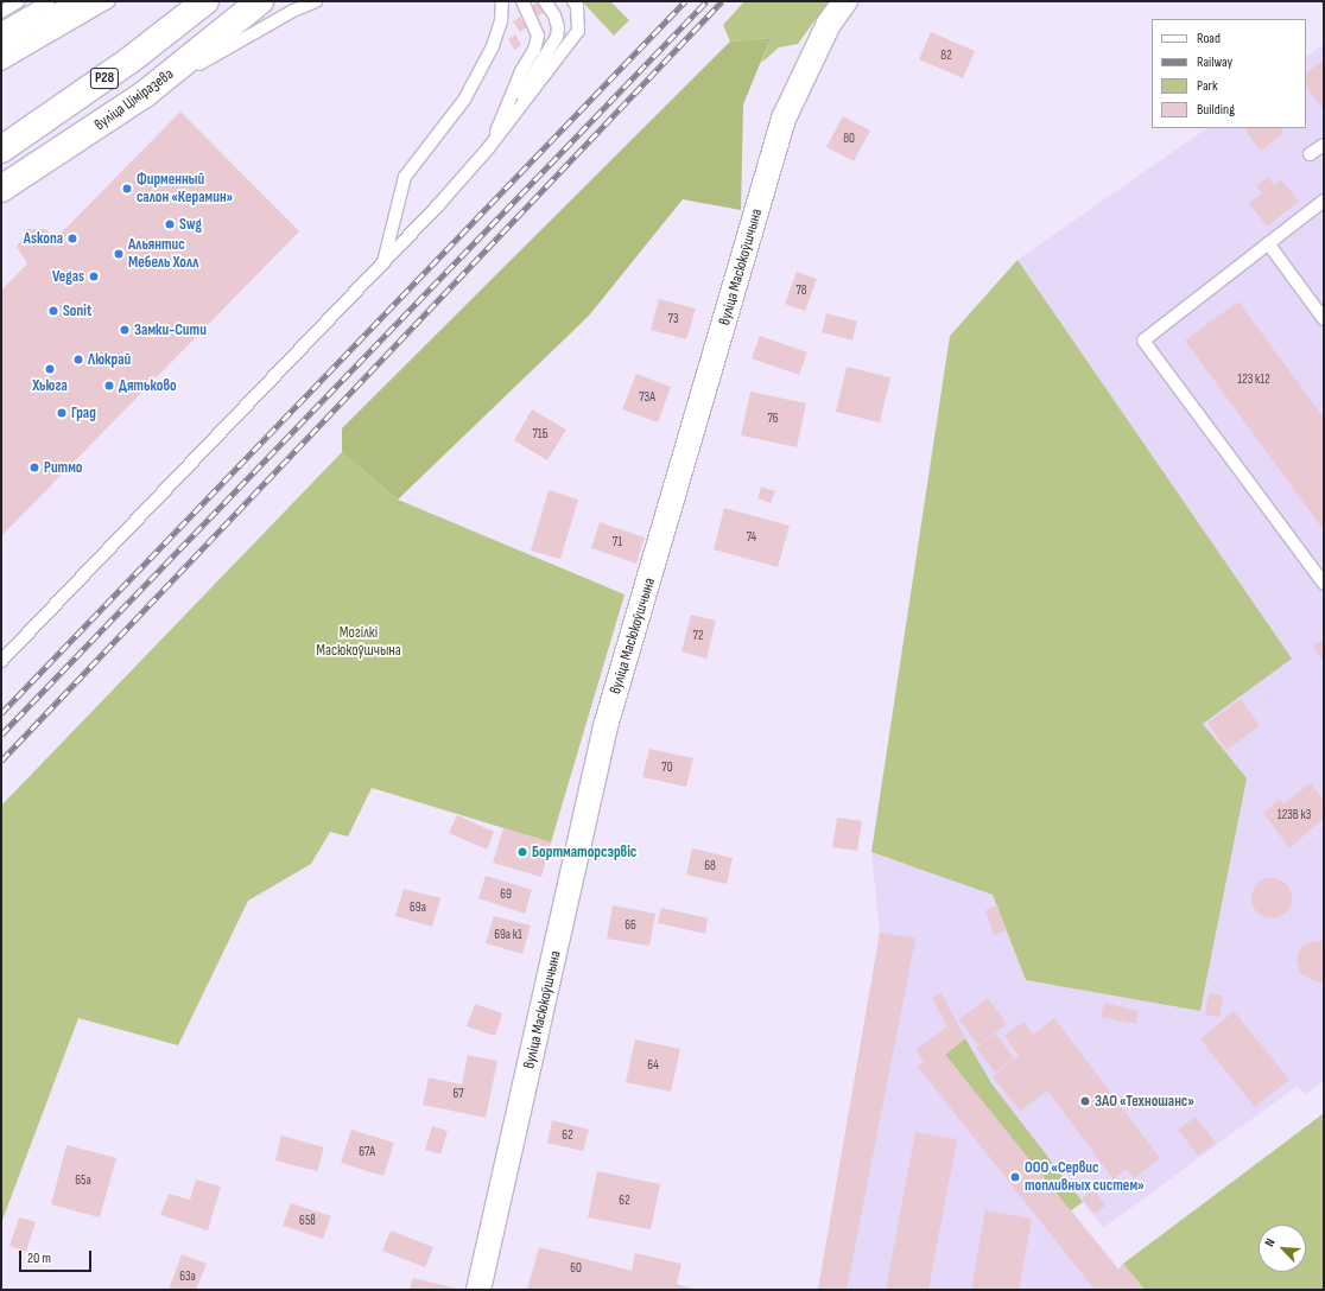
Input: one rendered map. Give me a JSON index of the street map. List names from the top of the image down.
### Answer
{
  "streets": {
    "main road": ["Р28", "вуліца Ціміразева"],
    "street": ["вуліца Масюкоўшчына"]
  },
  "parks": ["Могілкі Масюкоўшчына"],
  "places": [
    "Фирменный салон «Керамин»",
    "Swg",
    "Askona",
    "Альянтис Мебель Холл",
    "Vegas",
    "Sonit",
    "Замки-Сити",
    "Люкрай",
    "Хьюга",
    "Дятьково",
    "Град",
    "Ритмо",
    "Бортматорсэрвіс",
    "ЗАО «Техношанс»",
    "ООО «Сервис топливных систем»"
  ],
  "house_numbers": [
    "82",
    "80",
    "78",
    "73",
    "123 к12",
    "73А",
    "76",
    "71Б",
    "74",
    "71",
    "72",
    "70",
    "123В к3",
    "68",
    "69",
    "69а",
    "66",
    "69а к1",
    "64",
    "67",
    "62",
    "67А",
    "65а",
    "62",
    "65в",
    "60",
    "63а"
  ],
  "legend": [
    "Road",
    "Railway",
    "Park",
    "Building"
  ],
  "scale_bar": "20 m",
  "north": "top left"
}
